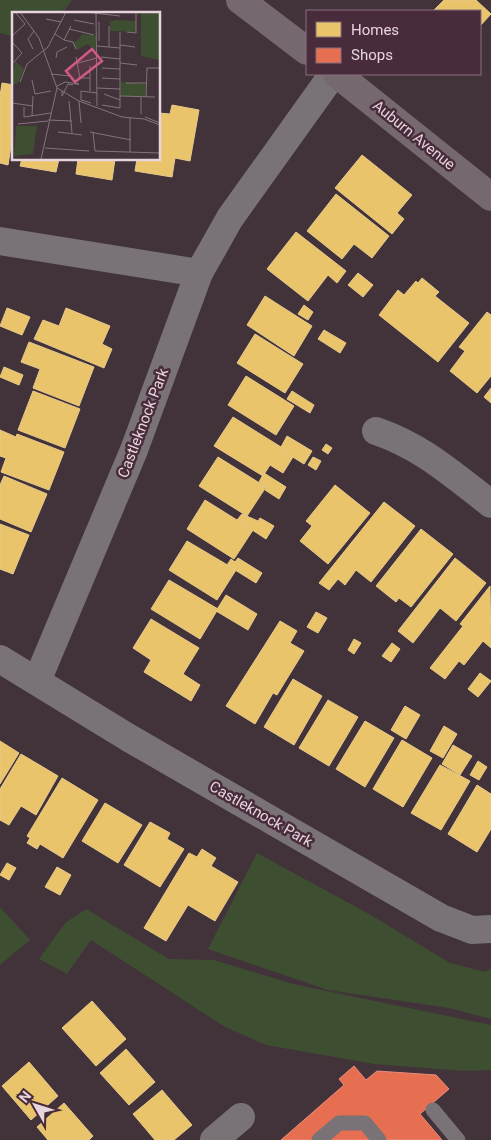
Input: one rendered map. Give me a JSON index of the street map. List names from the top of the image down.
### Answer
{
  "streets": {
    "street": ["Auburn Avenue", "Castleknock Park"]
  },
  "legend": ["Homes", "Shops"],
  "north": "top left"
}
